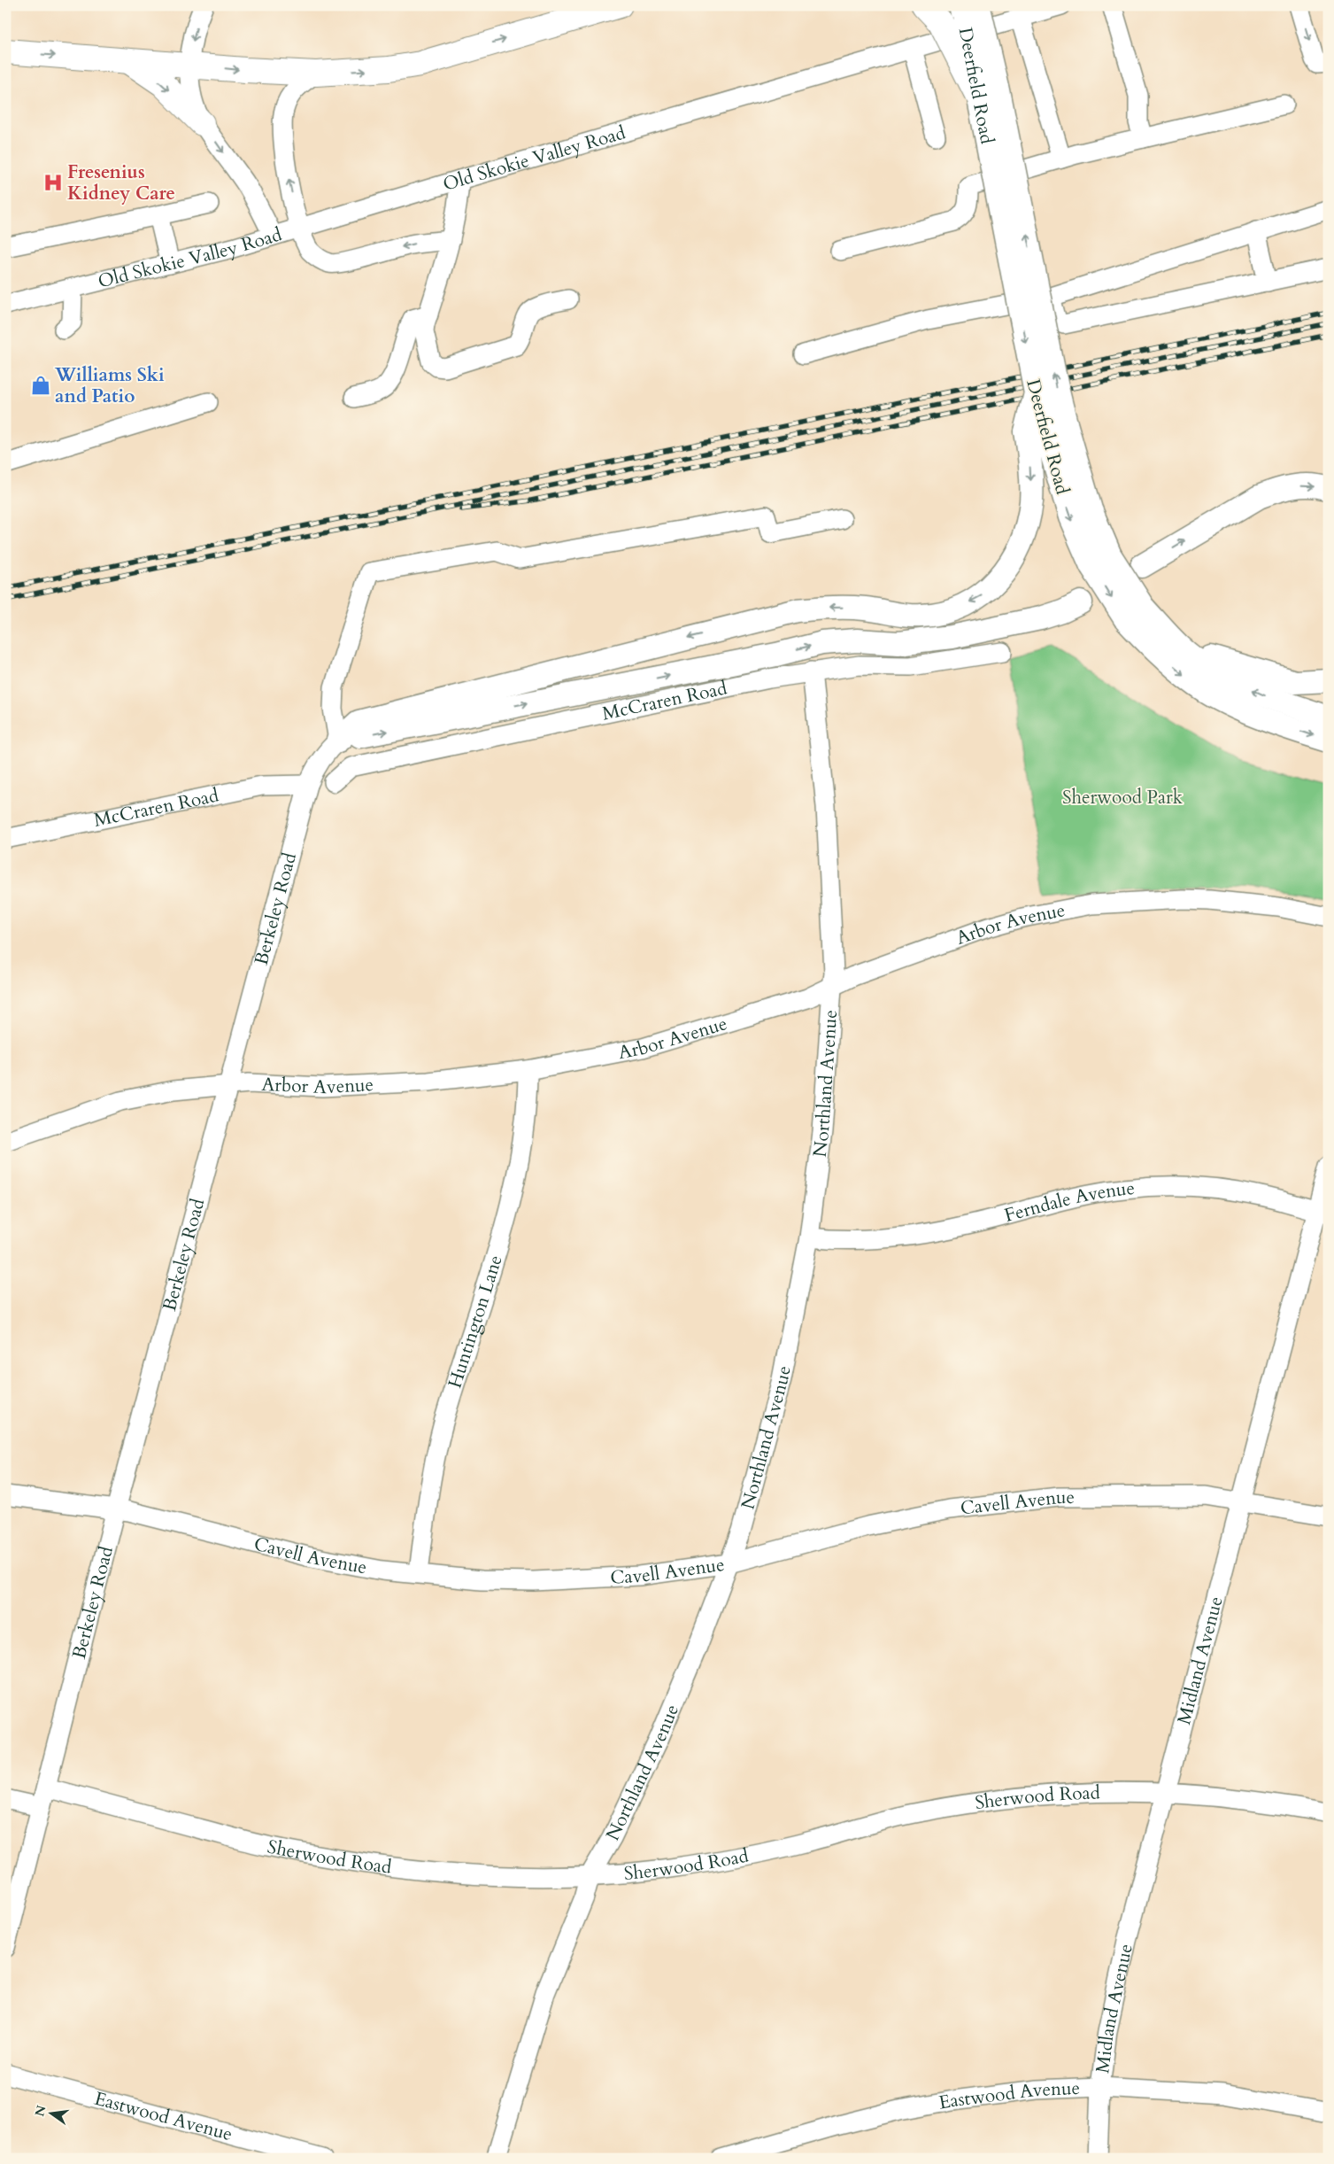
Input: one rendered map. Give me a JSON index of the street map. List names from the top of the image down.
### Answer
{
  "streets": {
    "main road": ["Deerfield Road"],
    "street": [
      "Old Skokie Valley Road",
      "McCraren Road",
      "Berkeley Road",
      "Arbor Avenue",
      "Northland Avenue",
      "Ferndale Avenue",
      "Huntington Lane",
      "Cavell Avenue",
      "Midland Avenue",
      "Sherwood Road",
      "Eastwood Avenue"
    ]
  },
  "crossings": [
    ["McCraren Road", "Berkeley Road"],
    ["McCraren Road", "Northland Avenue"],
    ["Berkeley Road", "Arbor Avenue"],
    ["Berkeley Road", "Cavell Avenue"],
    ["Berkeley Road", "Sherwood Road"],
    ["Arbor Avenue", "Northland Avenue"],
    ["Arbor Avenue", "Huntington Lane"],
    ["Northland Avenue", "Ferndale Avenue"],
    ["Northland Avenue", "Cavell Avenue"],
    ["Northland Avenue", "Sherwood Road"],
    ["Ferndale Avenue", "Midland Avenue"],
    ["Huntington Lane", "Cavell Avenue"],
    ["Cavell Avenue", "Midland Avenue"],
    ["Midland Avenue", "Sherwood Road"],
    ["Midland Avenue", "Eastwood Avenue"]
  ],
  "parks": ["Sherwood Park"],
  "places": {
    "hospital": ["Fresenius Kidney Care"],
    "shop": ["Williams Ski and Patio"]
  },
  "north": "left"
}
